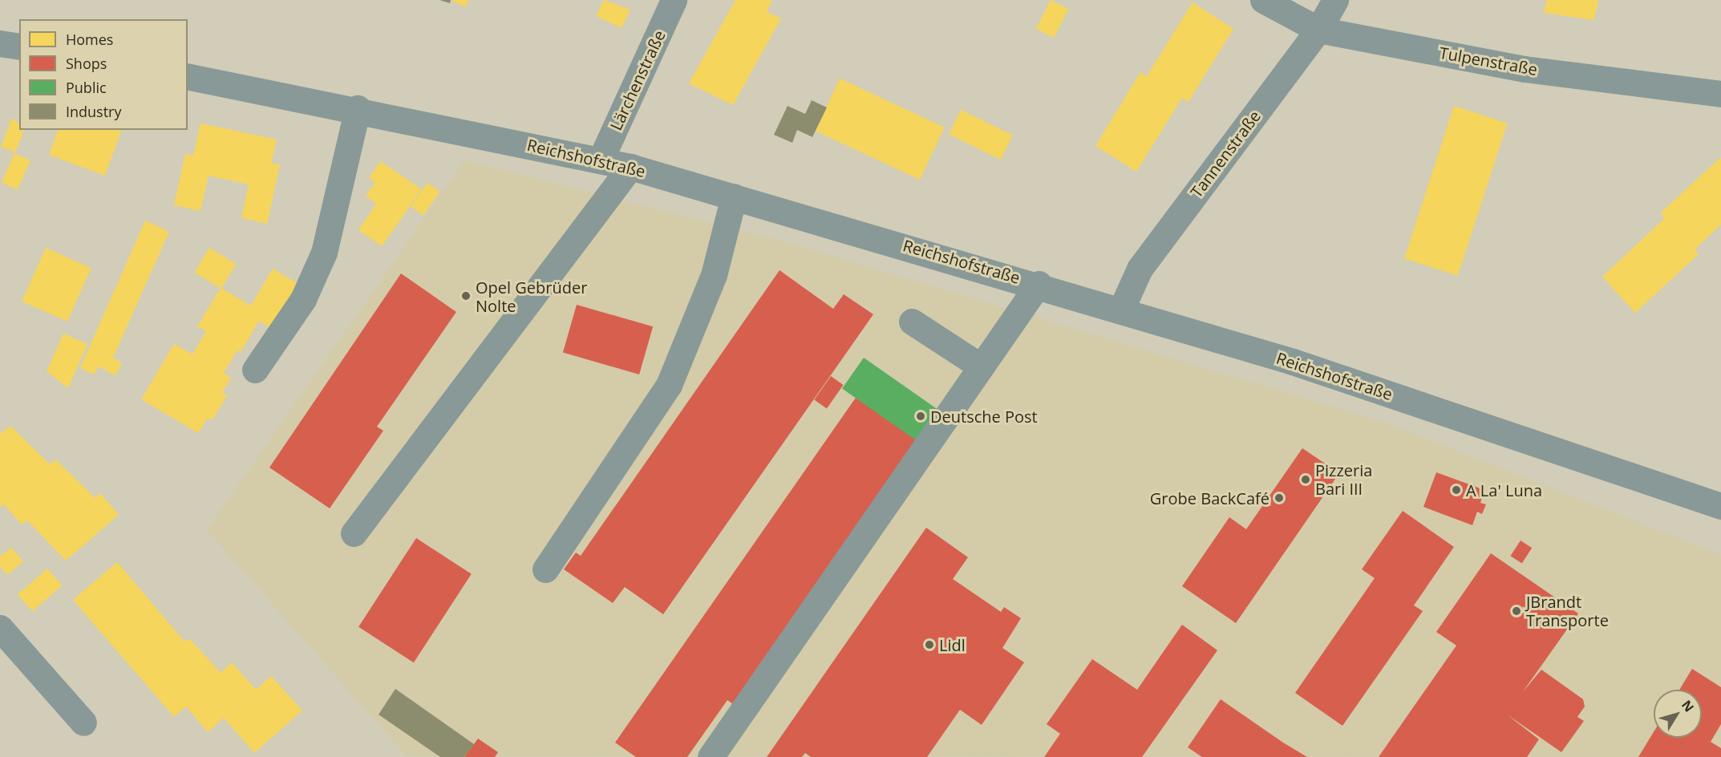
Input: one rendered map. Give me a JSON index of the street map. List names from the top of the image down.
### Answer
{
  "streets": {
    "street": [
      "Tulpenstraße",
      "Lärchenstraße",
      "Tannenstraße",
      "Reichshofstraße"
    ]
  },
  "crossings": [
    ["Tulpenstraße", "Tannenstraße"],
    ["Lärchenstraße", "Reichshofstraße"],
    ["Tannenstraße", "Reichshofstraße"]
  ],
  "places": [
    "Opel Gebrüder Nolte",
    "Deutsche Post",
    "Pizzeria Bari III",
    "A La' Luna",
    "Grobe BackCafé",
    "JBrandt Transporte",
    "Lidl"
  ],
  "legend": [
    "Homes",
    "Shops",
    "Public",
    "Industry"
  ],
  "north": "top right"
}
